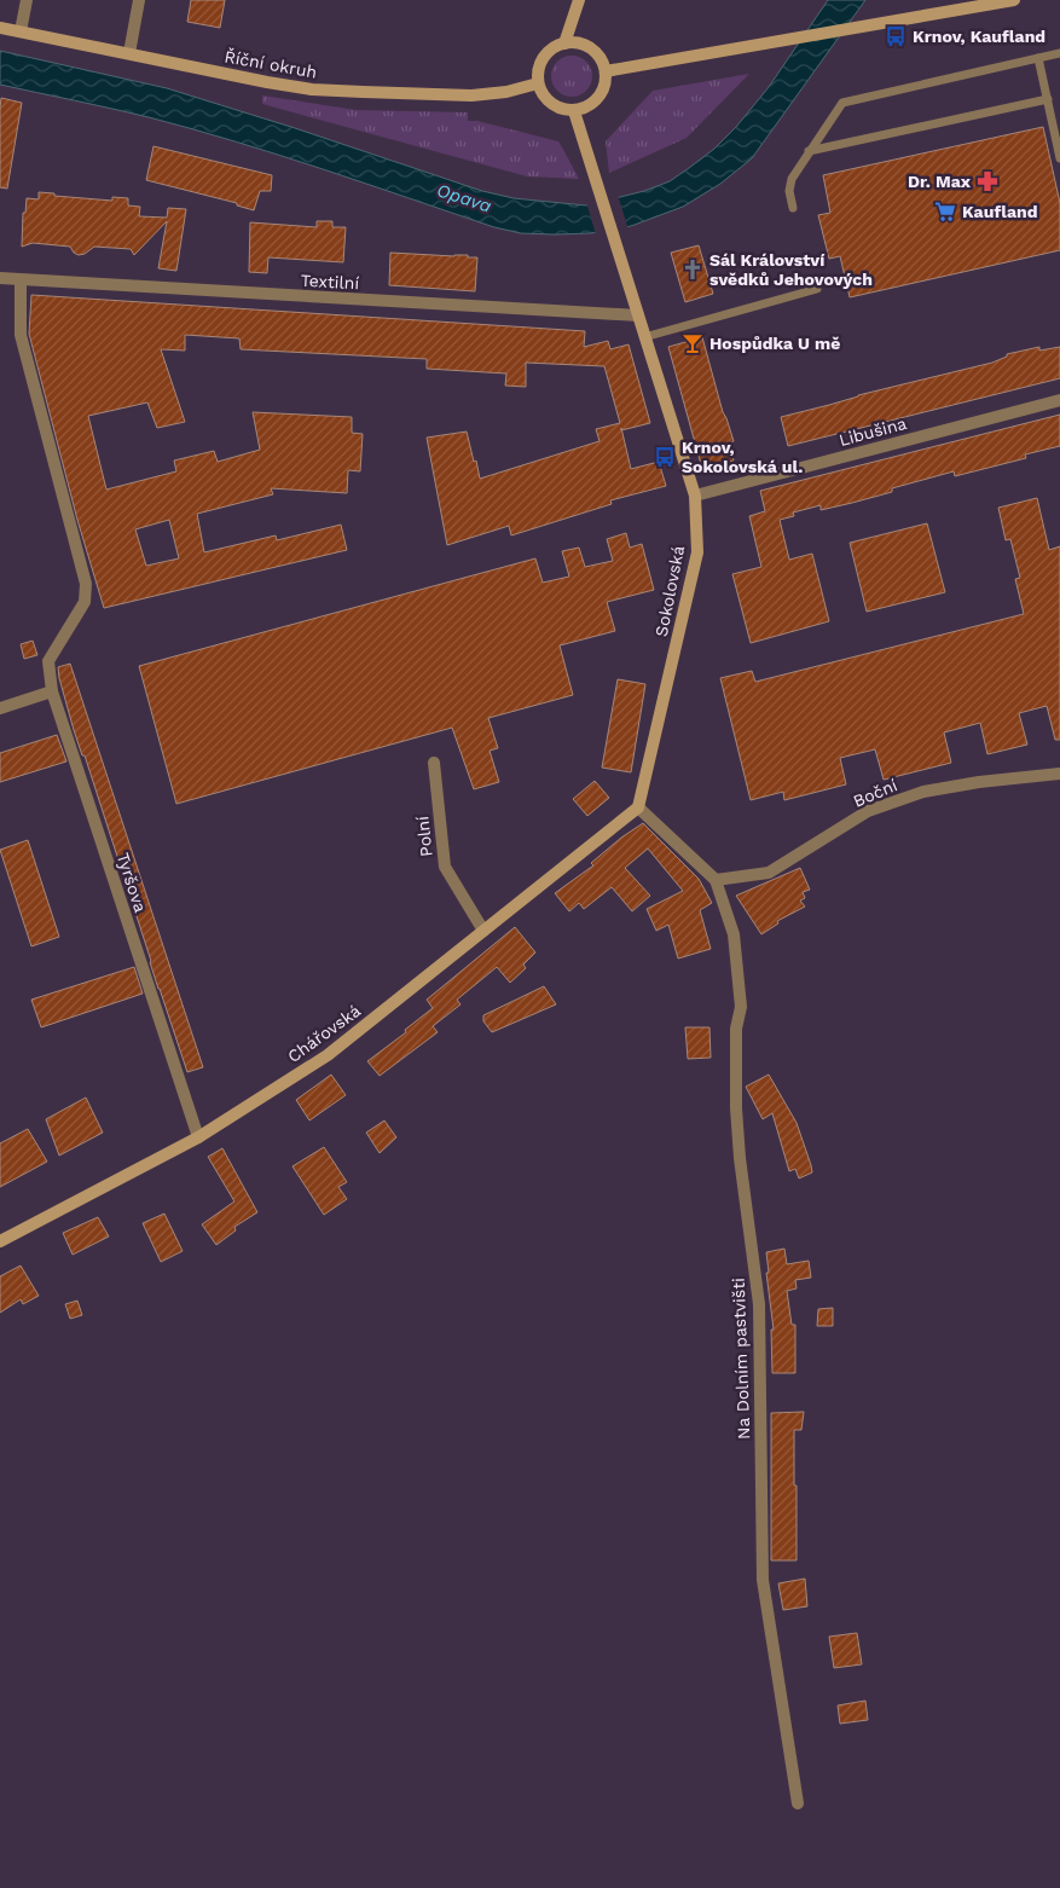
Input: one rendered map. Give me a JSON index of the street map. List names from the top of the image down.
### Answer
{
  "streets": {
    "street": [
      "Říční okruh",
      "Textilní",
      "Libušina",
      "Sokolovská",
      "Boční",
      "Polní",
      "Tyršova",
      "Chářovská",
      "Na Dolním pastvišti"
    ]
  },
  "crossings": [
    ["Říční okruh", "Sokolovská"],
    ["Textilní", "Sokolovská"],
    ["Libušina", "Sokolovská"],
    ["Sokolovská", "Chářovská"],
    ["Boční", "Na Dolním pastvišti"],
    ["Polní", "Chářovská"],
    ["Tyršova", "Chářovská"]
  ],
  "water": ["Opava"],
  "places": {
    "bus stop": ["Krnov, Kaufland", "Krnov, Sokolovská ul."],
    "pharmacy": ["Dr. Max"],
    "supermarket": ["Kaufland"],
    "church": ["Sál Království svědků Jehovových"],
    "bar": ["Hospůdka U mě"]
  }
}
